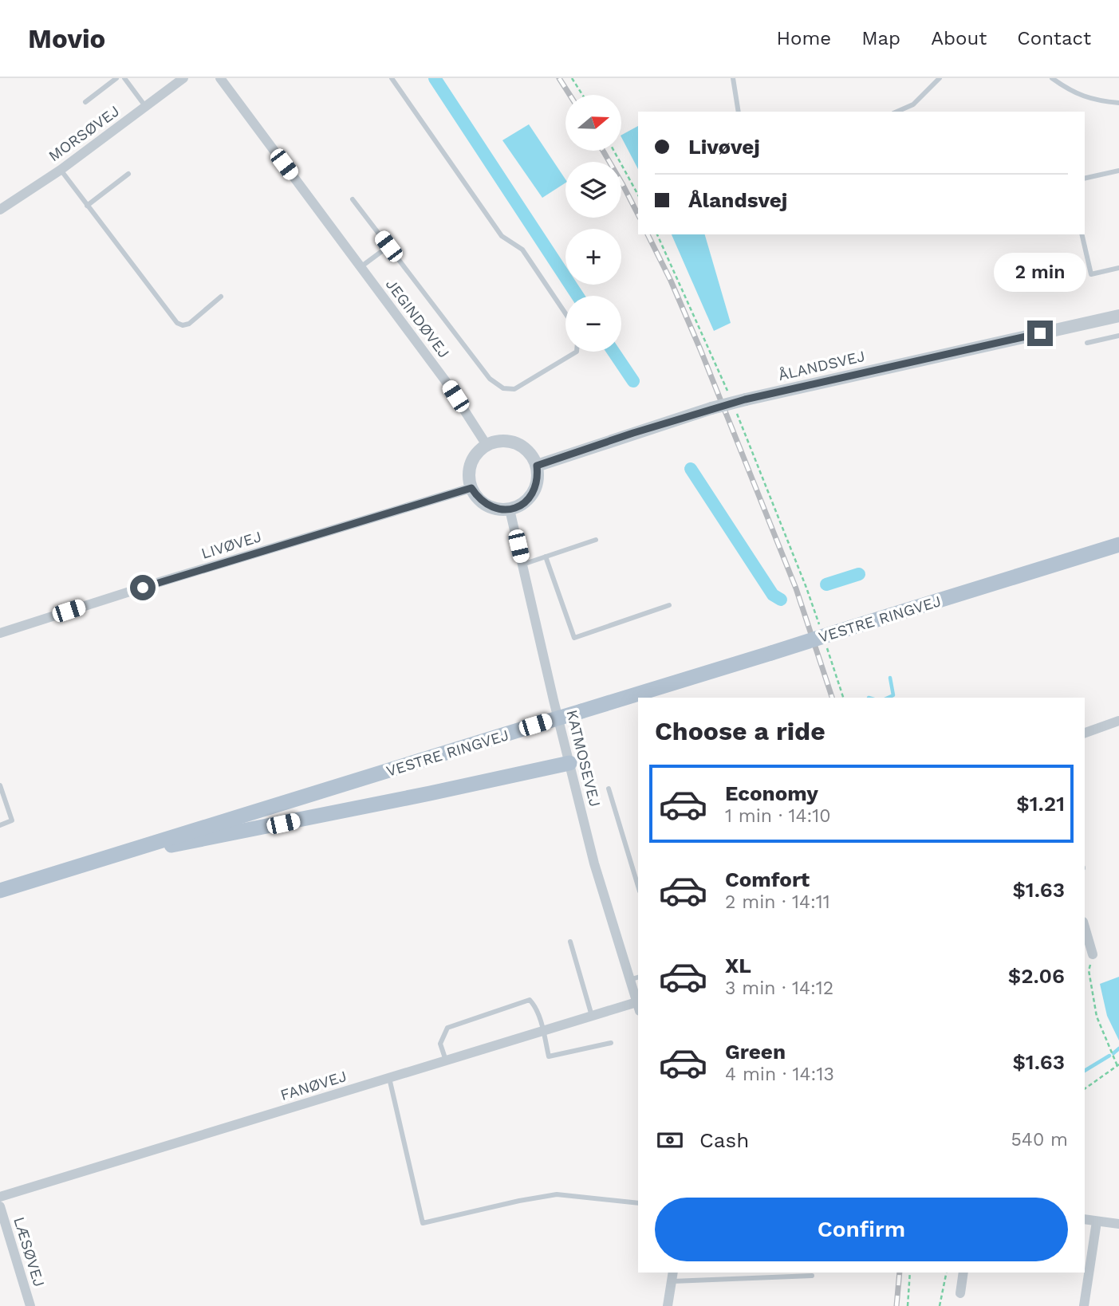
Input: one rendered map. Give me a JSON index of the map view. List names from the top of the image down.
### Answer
{
  "streets": {
    "main road": ["VESTRE RINGVEJ"],
    "street": [
      "MORSØVEJ",
      "JEGINDØVEJ",
      "ÅLANDSVEJ",
      "LIVØVEJ",
      "KATMOSEVEJ",
      "FANØVEJ",
      "LÆSØVEJ"
    ]
  },
  "crossings": [
    ["JEGINDØVEJ", "ÅLANDSVEJ"],
    ["JEGINDØVEJ", "LIVØVEJ"],
    ["JEGINDØVEJ", "KATMOSEVEJ"],
    ["ÅLANDSVEJ", "LIVØVEJ"],
    ["ÅLANDSVEJ", "KATMOSEVEJ"],
    ["LIVØVEJ", "KATMOSEVEJ"],
    ["KATMOSEVEJ", "FANØVEJ"]
  ],
  "north": "right",
  "page": {
    "header": "Movio",
    "nav": [
      "Home",
      "Map",
      "About",
      "Contact"
    ],
    "map_buttons": ["+", "−"],
    "banner": ["Livøvej", "Ålandsvej"],
    "bubble": "2 min",
    "heading": "Choose a ride",
    "list": [
      {
        "name": "Economy",
        "note": "1 min · 14:10",
        "value": "$1.21"
      },
      {
        "name": "Comfort",
        "note": "2 min · 14:11",
        "value": "$1.63"
      },
      {
        "name": "XL",
        "note": "3 min · 14:12",
        "value": "$2.06"
      },
      {
        "name": "Green",
        "note": "4 min · 14:13",
        "value": "$1.63"
      }
    ],
    "pay": ["Cash", "540 m"],
    "buttons": "Confirm"
  }
}
